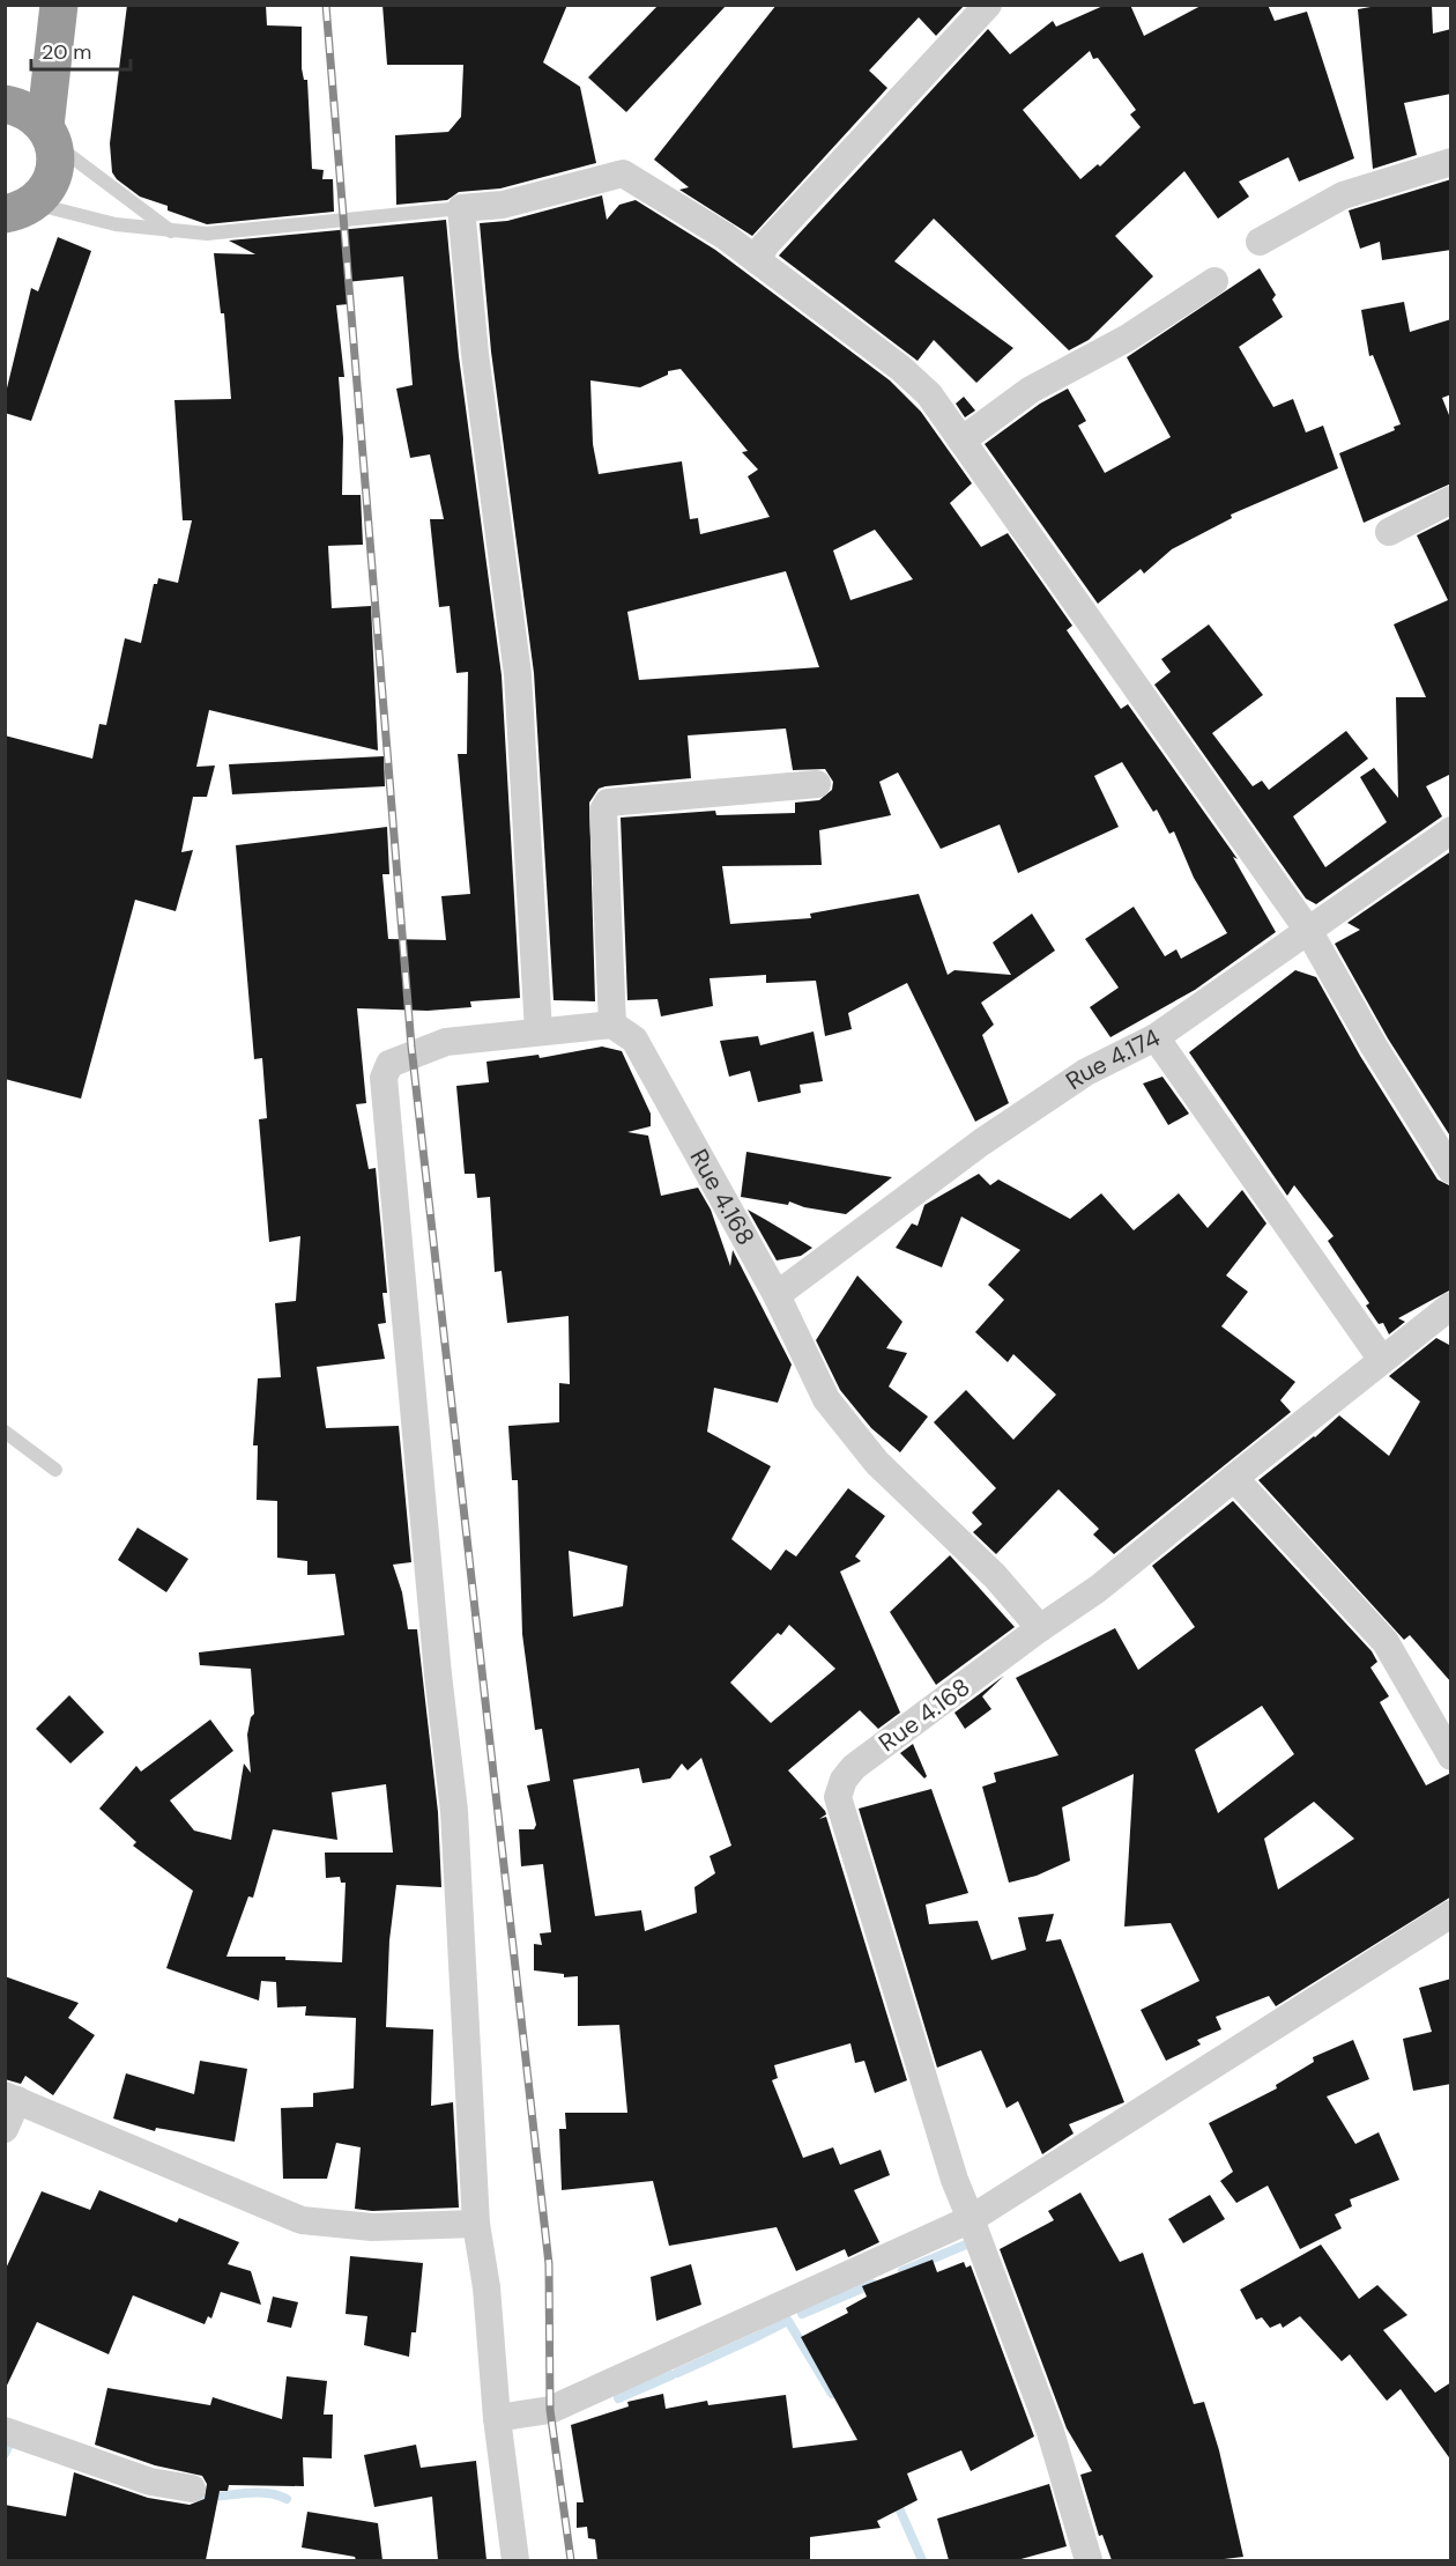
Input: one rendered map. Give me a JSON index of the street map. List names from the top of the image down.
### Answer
{
  "streets": {
    "street": ["Rue 4.174", "Rue 4.168"]
  },
  "crossings": [
    ["Rue 4.174", "Rue 4.168"]
  ],
  "scale_bar": "20 m"
}
